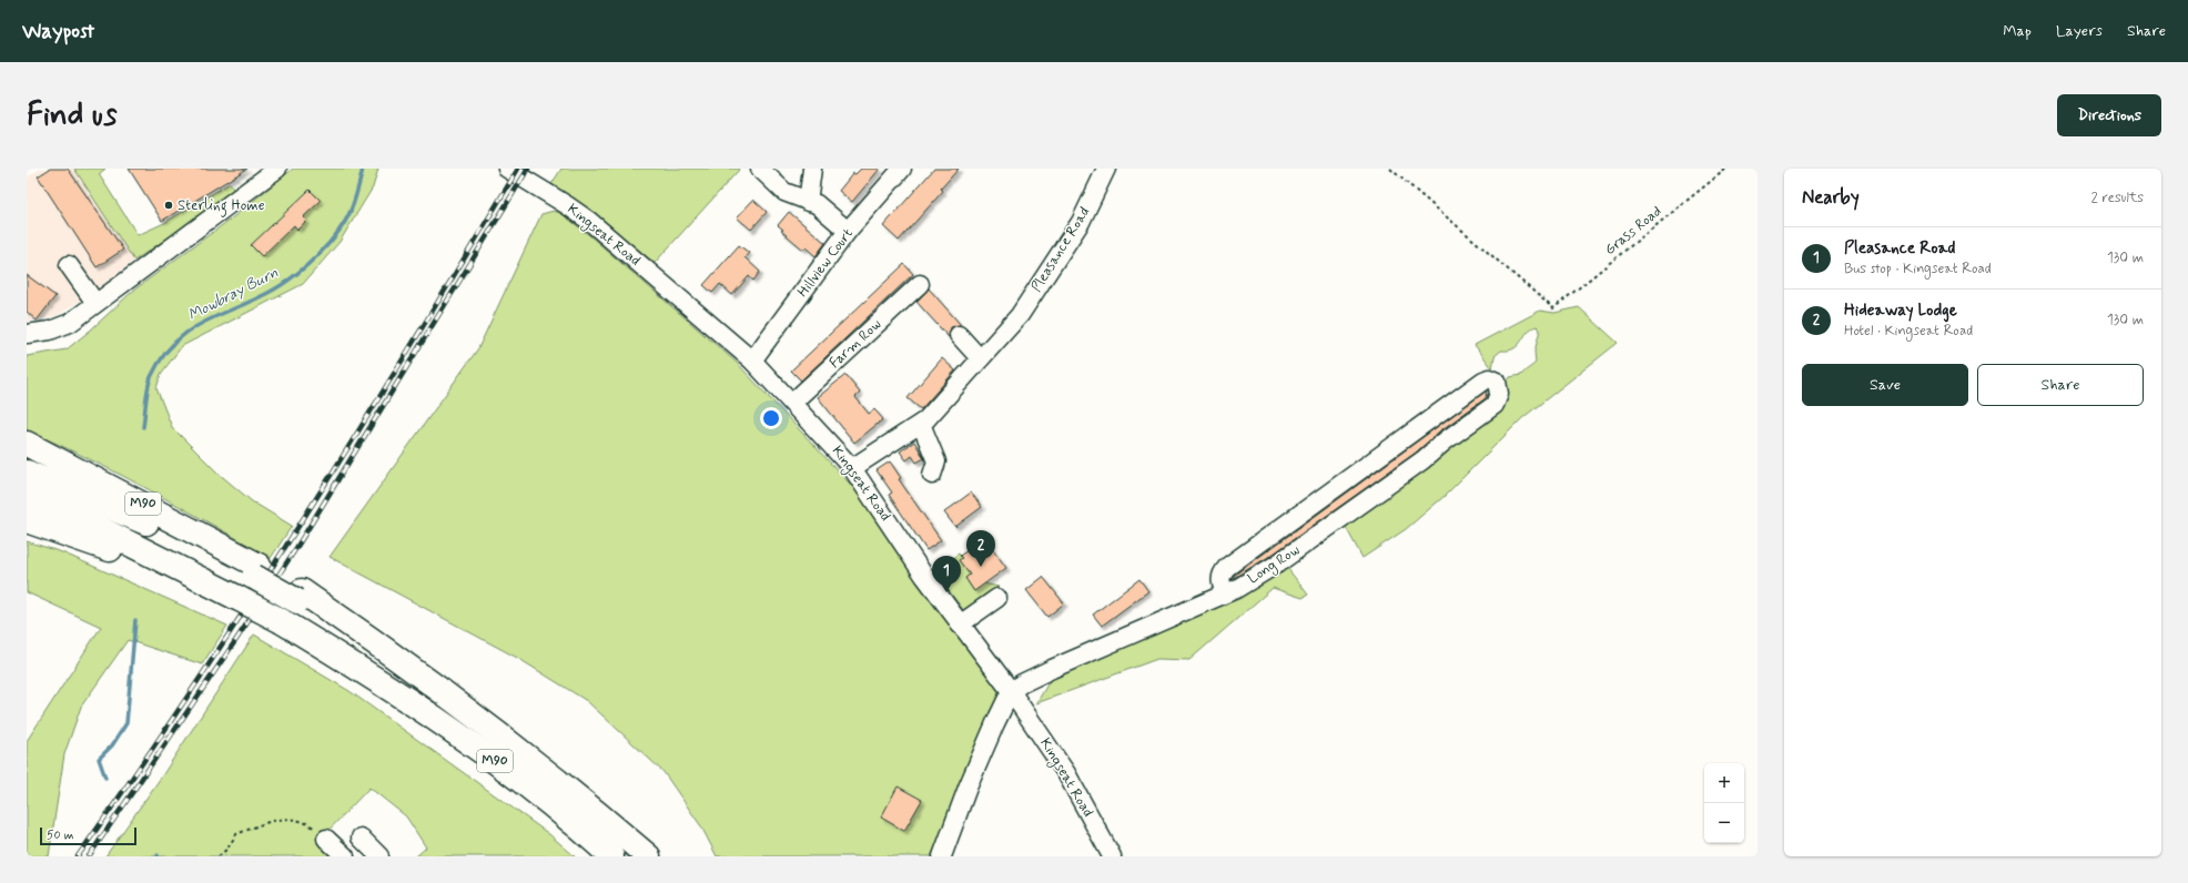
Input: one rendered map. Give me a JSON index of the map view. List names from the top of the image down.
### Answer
{
  "streets": {
    "highway": ["M90"],
    "street": [
      "Kingseat Road",
      "Pleasance Road",
      "Hillview Court",
      "Farm Row",
      "Long Row"
    ],
    "path": ["Grass Road"]
  },
  "crossings": [
    ["Kingseat Road", "Pleasance Road"],
    ["Kingseat Road", "Hillview Court"],
    ["Kingseat Road", "Farm Row"],
    ["Kingseat Road", "Long Row"]
  ],
  "water": ["Mowbray Burn"],
  "places": ["Sterling Home"],
  "scale_bar": "50 m",
  "page": {
    "header": "Waypost",
    "nav": ["Map", "Layers", "Share"],
    "buttons": [
      "Directions",
      ["Save", "Share"]
    ],
    "title": "Find us",
    "heading": ["Nearby", "2 results"],
    "list": [
      {
        "mark": "1",
        "name": "Pleasance Road",
        "note": "Bus stop · Kingseat Road",
        "value": "130 m"
      },
      {
        "mark": "2",
        "name": "Hideaway Lodge",
        "note": "Hotel · Kingseat Road",
        "value": "130 m"
      }
    ],
    "pins": ["2", "1"],
    "map_buttons": ["+", "−"],
    "scale": "50 m"
  }
}
